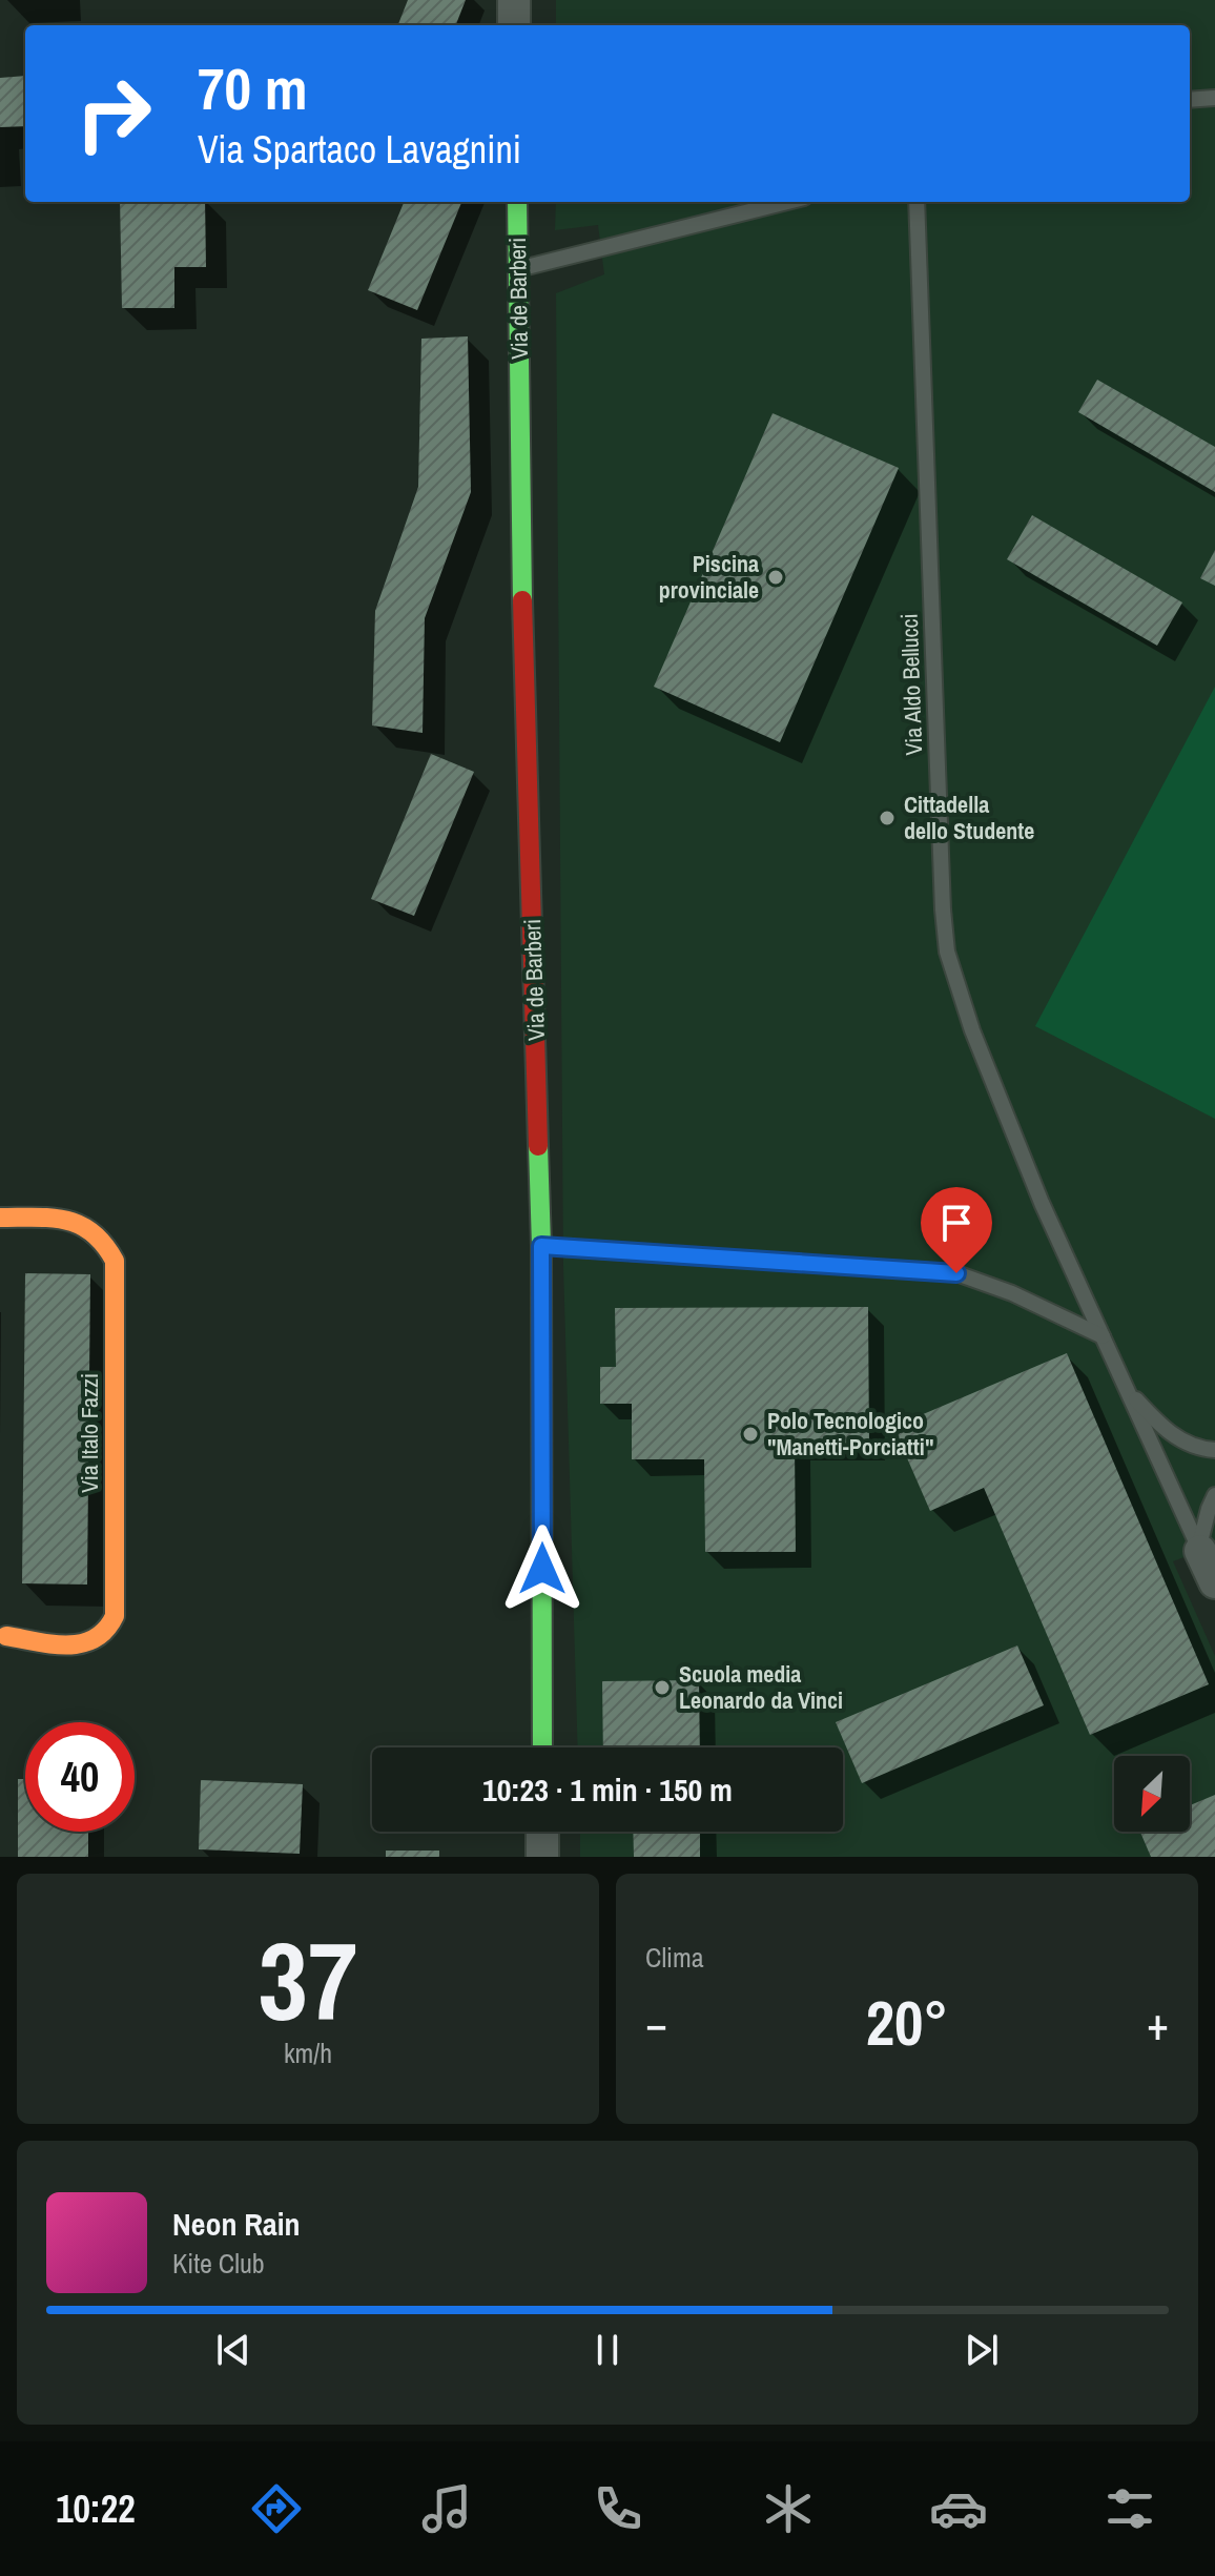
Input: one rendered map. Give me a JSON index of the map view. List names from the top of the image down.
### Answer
{
  "streets": {
    "street": ["Via de Barberi", "Via Italo Fazzi"],
    "lane": ["Via Aldo Bellucci"]
  },
  "places": [
    "Piscina provinciale",
    "Cittadella dello Studente",
    "Polo Tecnologico \"Manetti-Porciatti\"",
    "Scuola media Leonardo da Vinci"
  ],
  "north": "bottom left",
  "page": {
    "turn": ["70 m", "Via Spartaco Lavagnini"],
    "limit": "40",
    "trip": "10:23 · 1 min · 150 m",
    "tile": [
      ["37", "km/h"],
      "Clima"
    ],
    "heat": ["−", "20°", "+"],
    "song": ["Neon Rain", "Kite Club"],
    "tabs": "10:22"
  }
}
